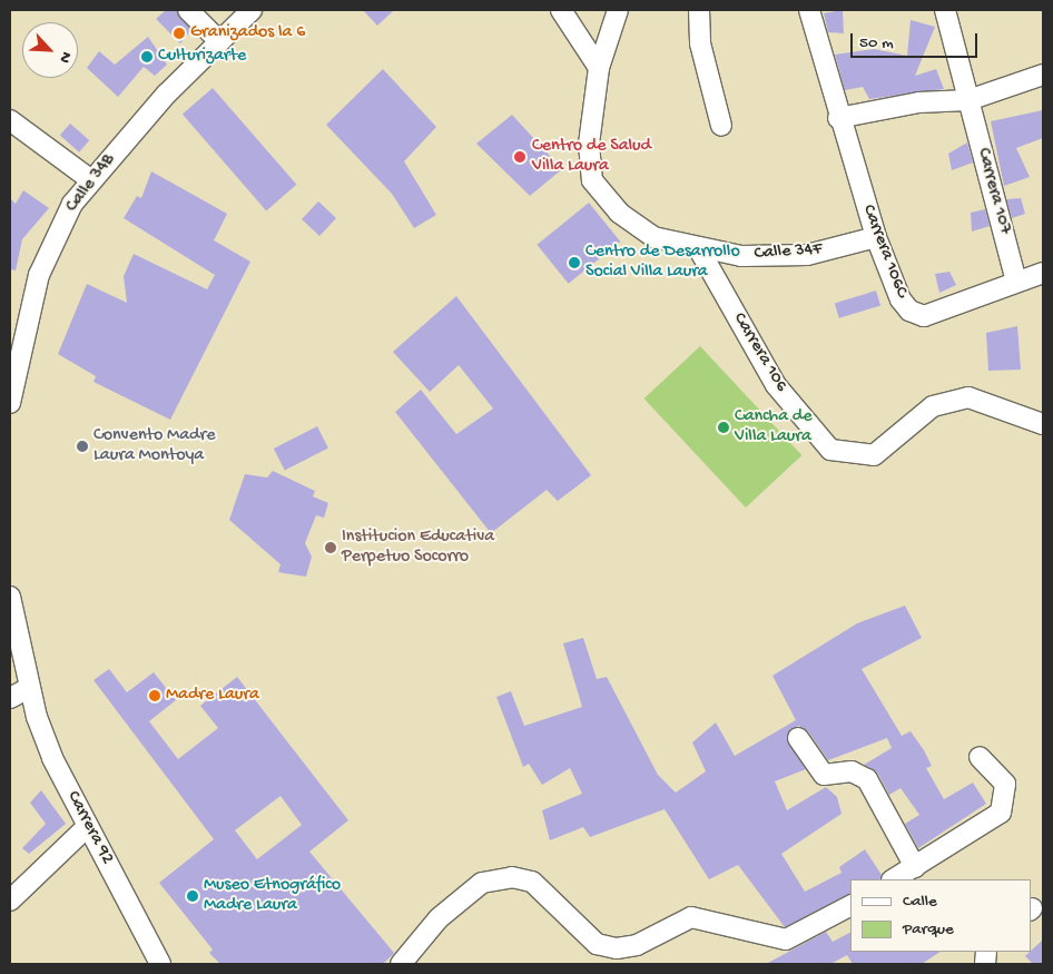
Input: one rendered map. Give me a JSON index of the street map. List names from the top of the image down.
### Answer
{
  "streets": {
    "street": [
      "Calle 34B",
      "Carrera 107",
      "Carrera 106C",
      "Calle 34F",
      "Carrera 106",
      "Carrera 92"
    ]
  },
  "crossings": [
    ["Carrera 107", "Carrera 106C"],
    ["Carrera 106C", "Calle 34F"],
    ["Calle 34F", "Carrera 106"]
  ],
  "places": [
    "Granizados la 6",
    "Culturizarte",
    "Centro de Salud Villa Laura",
    "Centro de Desarrollo Social Villa Laura",
    "Cancha de Villa Laura",
    "Convento Madre Laura Montoya",
    "Institucion Educativa Perpetuo Socorro",
    "Madre Laura",
    "Museo Etnográfico Madre Laura"
  ],
  "legend": ["Calle", "Parque"],
  "scale_bar": "50 m",
  "north": "bottom right"
}
